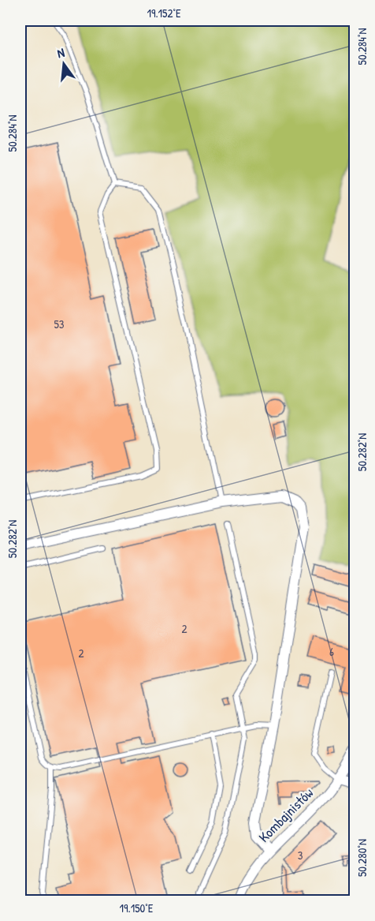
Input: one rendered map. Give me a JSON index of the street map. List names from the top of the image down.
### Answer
{
  "streets": {
    "street": ["Kombajnistów"]
  },
  "house_numbers": [
    "53",
    "2",
    "6",
    "2",
    "3"
  ],
  "north": "top",
  "coordinates": [
    "19.152°E",
    "50.284°N",
    "50.282°N",
    "50.280°N",
    "19.150°E"
  ]
}
